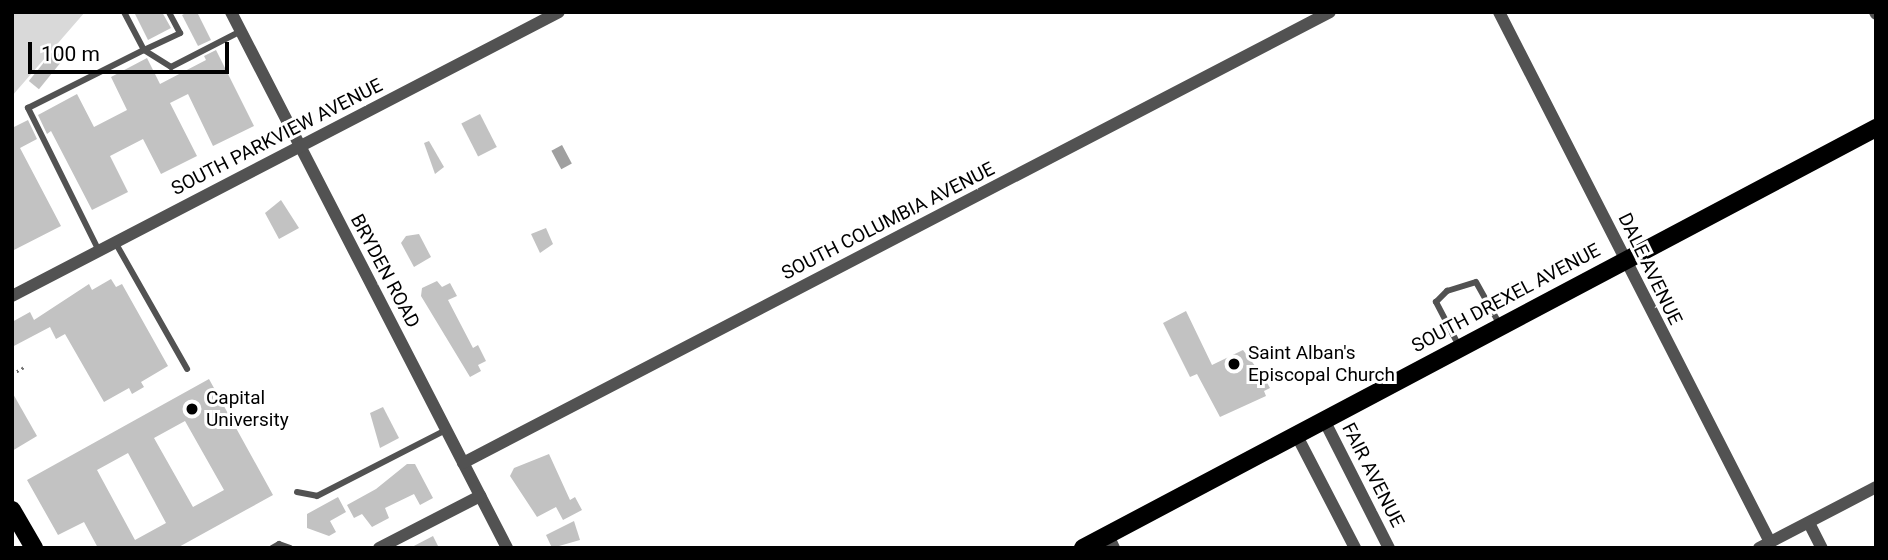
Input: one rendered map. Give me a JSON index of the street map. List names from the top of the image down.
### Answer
{
  "streets": {
    "main road": ["SOUTH DREXEL AVENUE"],
    "street": [
      "SOUTH PARKVIEW AVENUE",
      "SOUTH COLUMBIA AVENUE",
      "DALE AVENUE",
      "BRYDEN ROAD",
      "FAIR AVENUE"
    ]
  },
  "crossings": [
    ["SOUTH PARKVIEW AVENUE", "BRYDEN ROAD"],
    ["SOUTH COLUMBIA AVENUE", "BRYDEN ROAD"],
    ["DALE AVENUE", "SOUTH DREXEL AVENUE"],
    ["SOUTH DREXEL AVENUE", "FAIR AVENUE"]
  ],
  "places": ["Saint Alban's Episcopal Church", "Capital University"],
  "scale_bar": "100 m"
}
